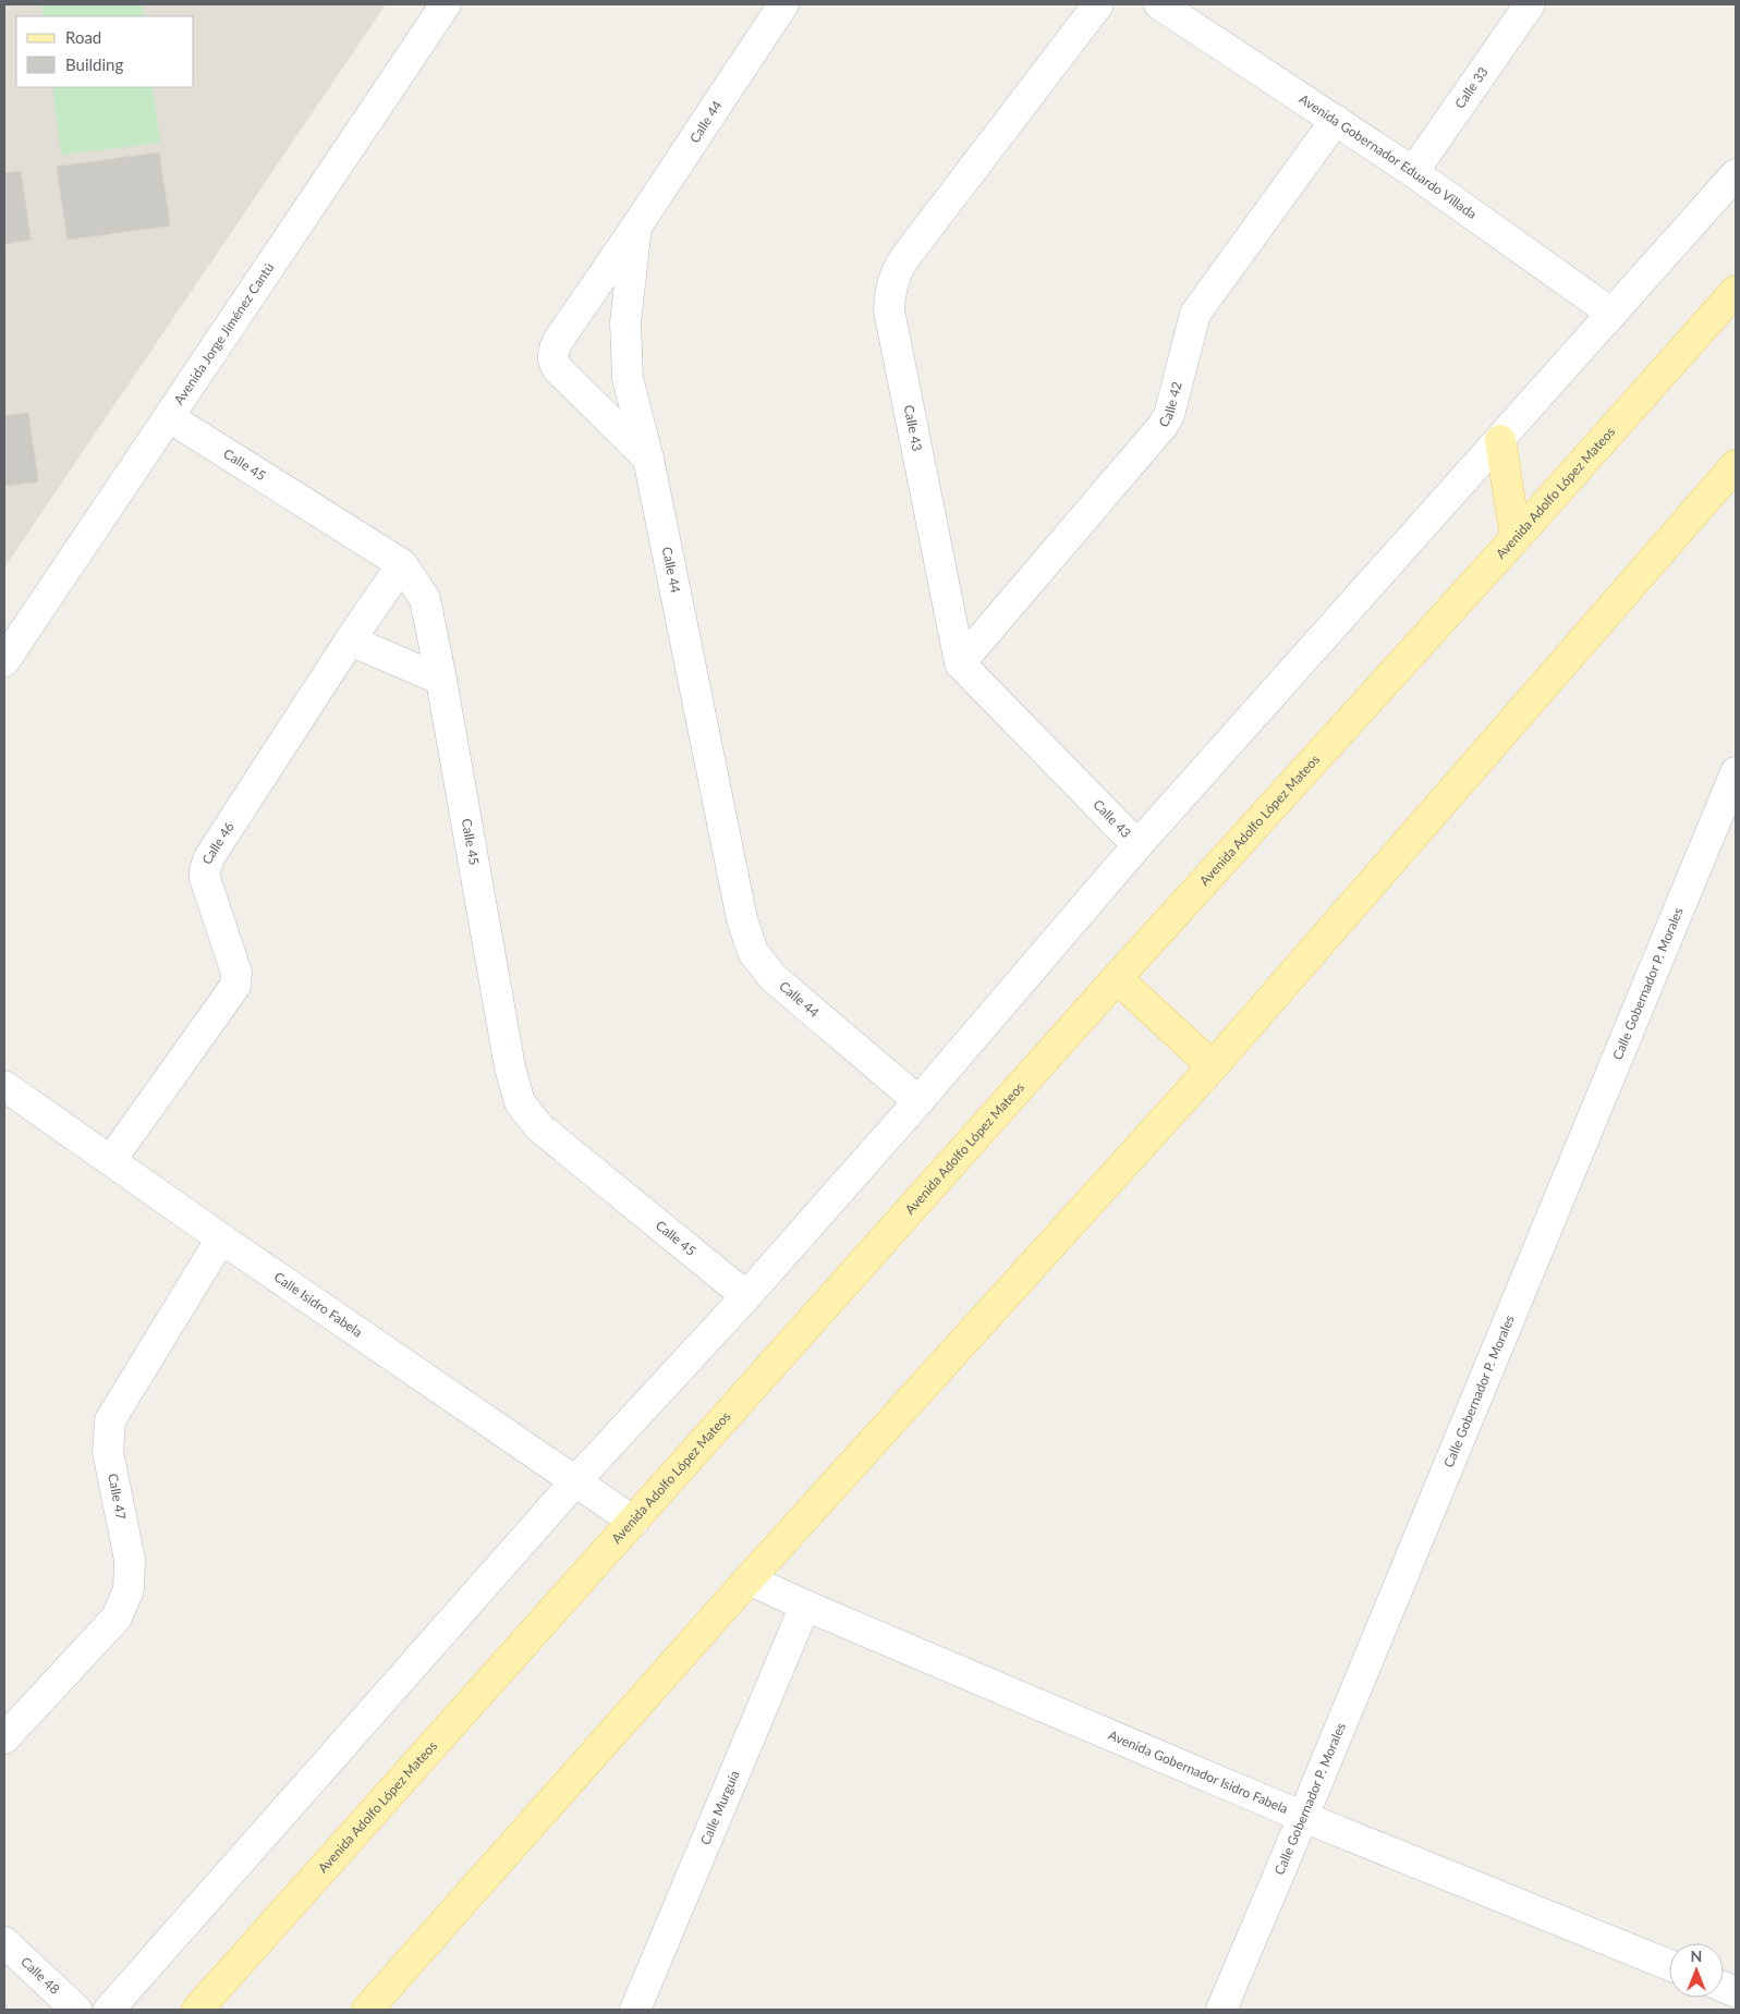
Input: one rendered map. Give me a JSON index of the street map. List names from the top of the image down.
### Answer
{
  "streets": {
    "main road": ["Avenida Adolfo López Mateos"],
    "street": [
      "Calle 33",
      "Calle 44",
      "Avenida Gobernador Eduardo Villada",
      "Avenida Jorge Jiménez Cantú",
      "Calle 42",
      "Calle 43",
      "Calle 45",
      "Calle 46",
      "Calle Gobernador P. Morales",
      "Calle Isidro Fabela",
      "Calle 47",
      "Avenida Gobernador Isidro Fabela",
      "Calle Murguía",
      "Calle 48"
    ]
  },
  "crossings": [
    ["Calle 33", "Avenida Gobernador Eduardo Villada"],
    ["Avenida Gobernador Eduardo Villada", "Calle 42"],
    ["Avenida Jorge Jiménez Cantú", "Calle 45"],
    ["Calle 42", "Calle 43"],
    ["Calle 45", "Calle 46"],
    ["Avenida Adolfo López Mateos", "Calle Isidro Fabela"],
    ["Calle 46", "Calle Isidro Fabela"],
    ["Calle Gobernador P. Morales", "Avenida Gobernador Isidro Fabela"],
    ["Calle Isidro Fabela", "Calle 47"],
    ["Avenida Gobernador Isidro Fabela", "Calle Murguía"]
  ],
  "legend": ["Road", "Building"],
  "north": "top"
}
